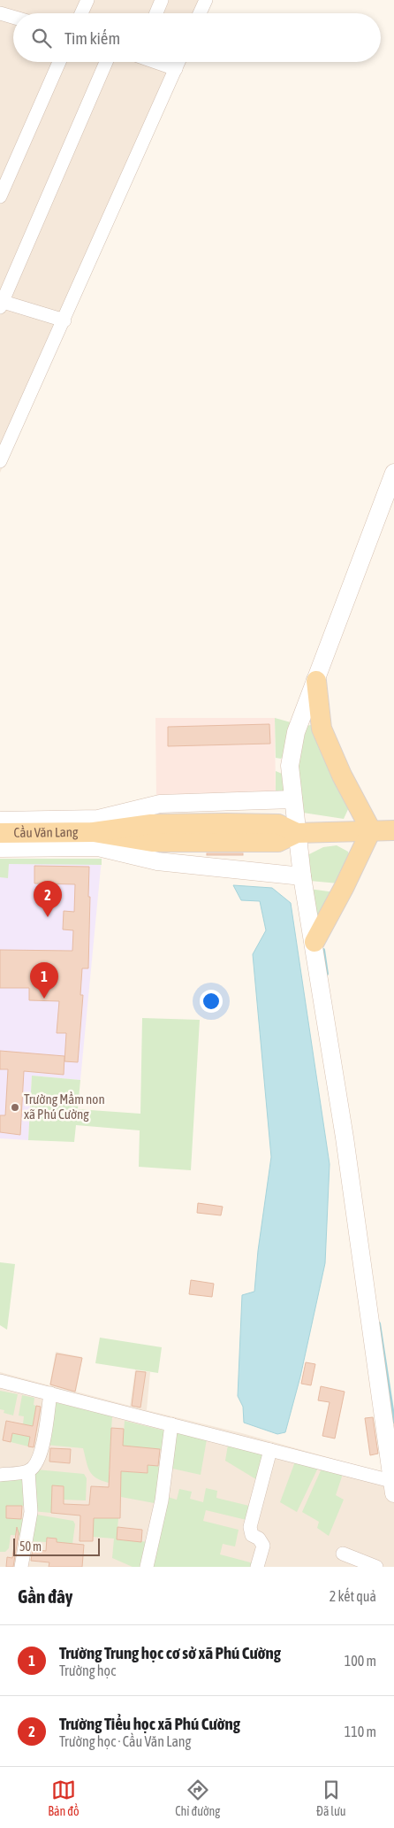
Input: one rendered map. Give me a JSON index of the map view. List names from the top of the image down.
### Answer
{
  "streets": {
    "main road": ["Cầu Văn Lang"]
  },
  "places": ["Trường Mầm non xã Phú Cường"],
  "scale_bar": "50 m",
  "page": {
    "search": "Tìm kiếm",
    "pins": ["2", "1"],
    "scale": "50 m",
    "heading": ["Gần đây", "2 kết quả"],
    "list": [
      {
        "mark": "1",
        "name": "Trường Trung học cơ sở xã Phú Cường",
        "note": "Trường học",
        "value": "100 m"
      },
      {
        "mark": "2",
        "name": "Trường Tiểu học xã Phú Cường",
        "note": "Trường học · Cầu Văn Lang",
        "value": "110 m"
      }
    ],
    "nav": ["Bản đồ", "Chỉ đường", "Đã lưu"]
  }
}
